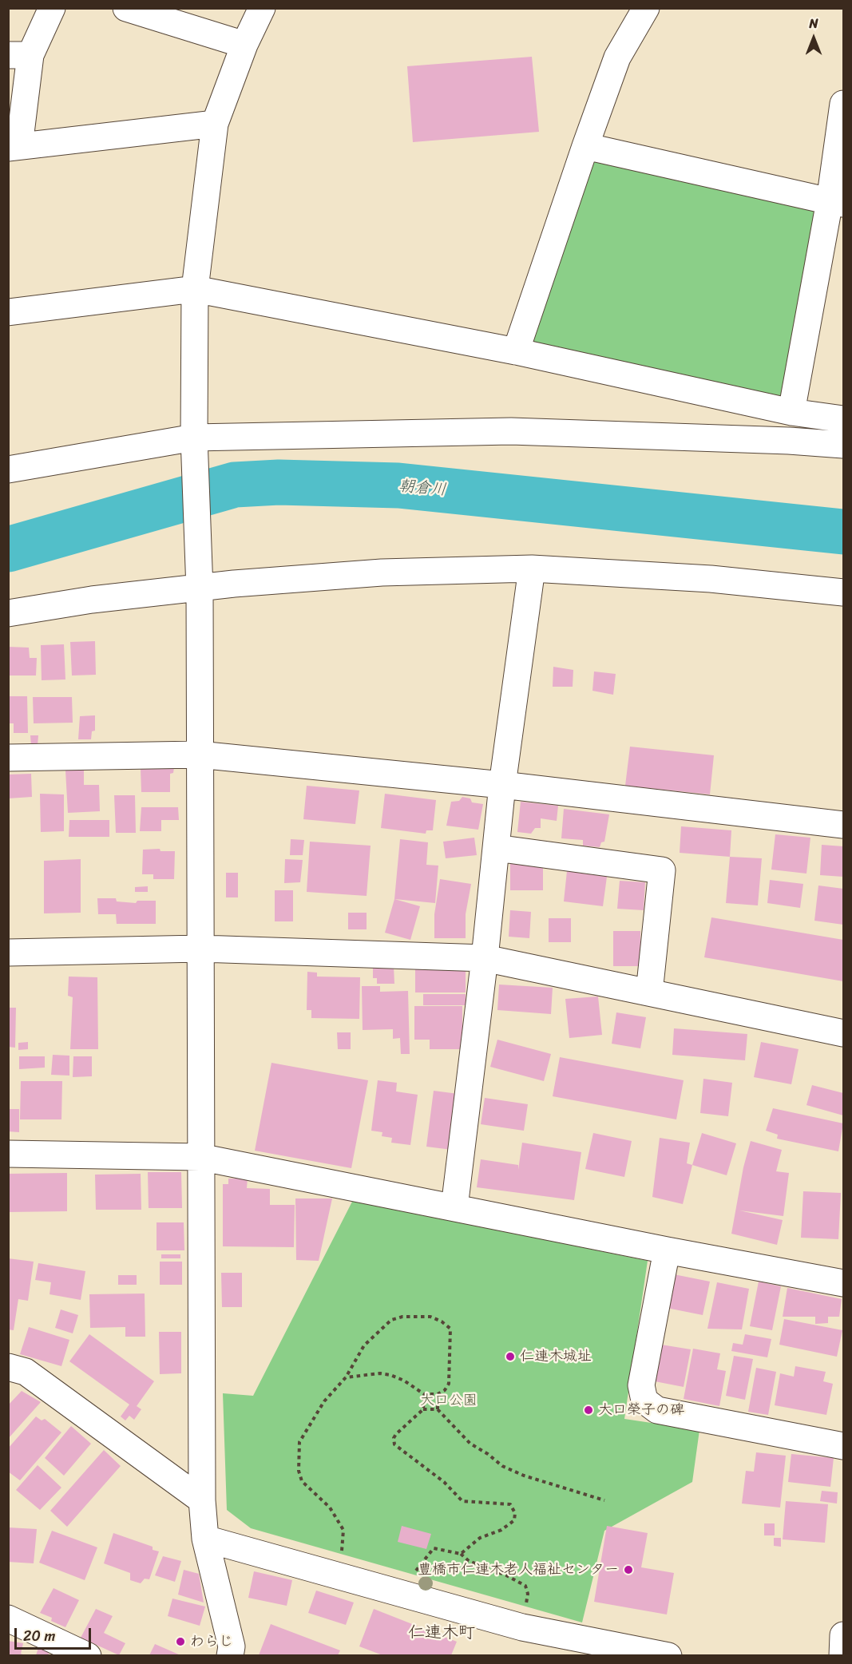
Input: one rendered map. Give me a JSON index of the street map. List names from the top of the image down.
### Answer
{
  "districts": ["仁連木町"],
  "water": ["朝倉川"],
  "parks": ["大口公園"],
  "places": [
    "仁連木城址",
    "大口榮子の碑",
    "豊橋市仁連木老人福祉センター",
    "わらじ"
  ],
  "scale_bar": "20 m",
  "north": "top"
}
